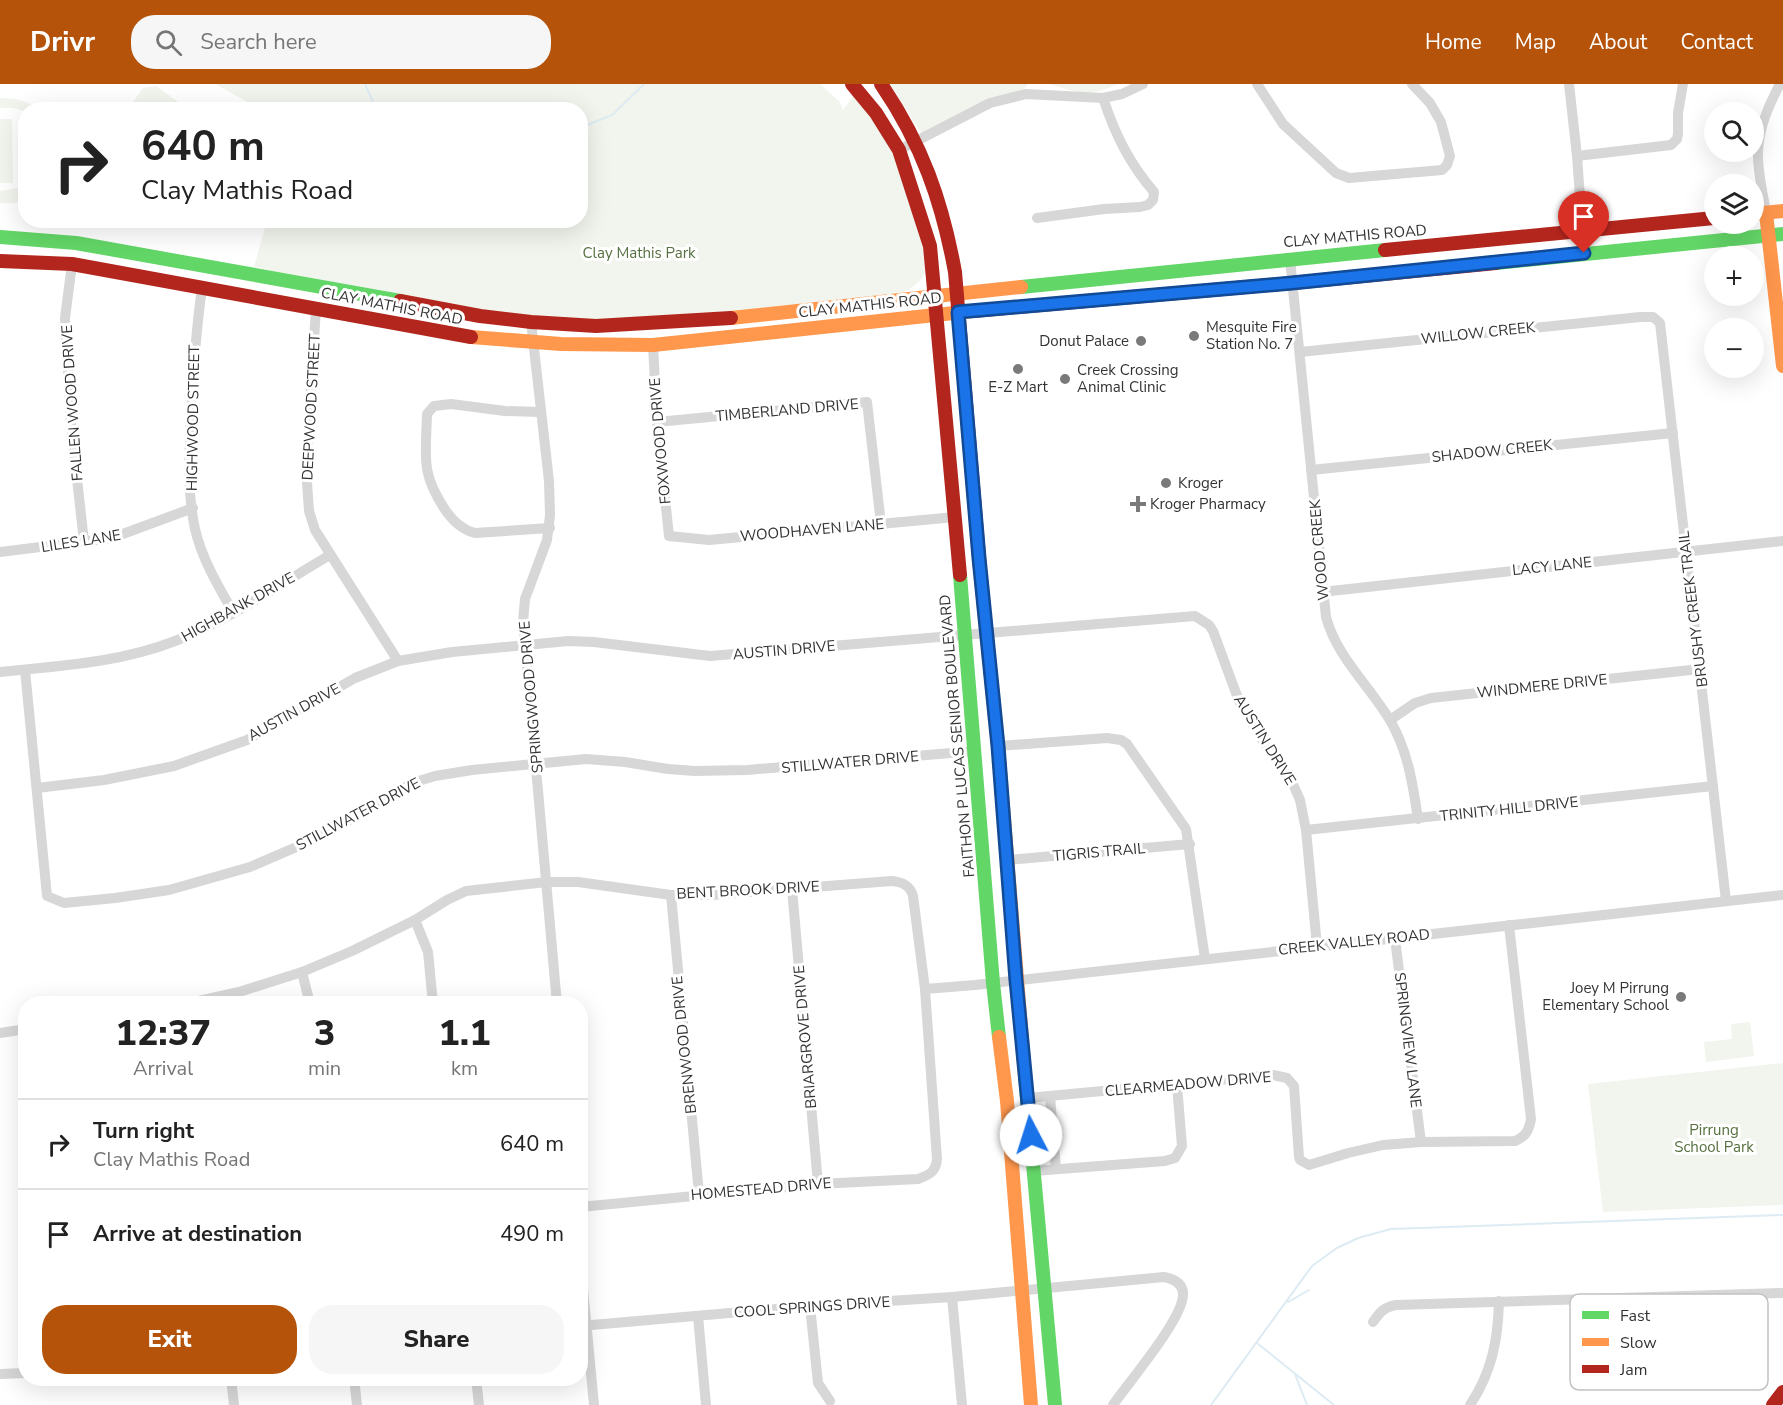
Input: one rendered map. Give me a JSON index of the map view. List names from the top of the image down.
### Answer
{
  "streets": {
    "main road": ["CLAY MATHIS ROAD", "FAITHON P LUCAS SENIOR BOULEVARD"],
    "street": [
      "WILLOW CREEK",
      "FALLEN WOOD DRIVE",
      "DEEPWOOD STREET",
      "TIMBERLAND DRIVE",
      "HIGHWOOD STREET",
      "FOXWOOD DRIVE",
      "SHADOW CREEK",
      "WOODHAVEN LANE",
      "LILES LANE",
      "WOOD CREEK",
      "LACY LANE",
      "HIGHBANK DRIVE",
      "BRUSHY CREEK TRAIL",
      "AUSTIN DRIVE",
      "WINDMERE DRIVE",
      "SPRINGWOOD DRIVE",
      "STILLWATER DRIVE",
      "TRINITY HILL DRIVE",
      "TIGRIS TRAIL",
      "BENT BROOK DRIVE",
      "CREEK VALLEY ROAD",
      "BRIARGROVE DRIVE",
      "SPRINGVIEW LANE",
      "BRENWOOD DRIVE",
      "CLEARMEADOW DRIVE",
      "HOMESTEAD DRIVE",
      "COOL SPRINGS DRIVE"
    ]
  },
  "crossings": [
    ["CLAY MATHIS ROAD", "FALLEN WOOD DRIVE"],
    ["CLAY MATHIS ROAD", "DEEPWOOD STREET"],
    ["CLAY MATHIS ROAD", "HIGHWOOD STREET"],
    ["CLAY MATHIS ROAD", "FOXWOOD DRIVE"],
    ["CLAY MATHIS ROAD", "WOOD CREEK"],
    ["CLAY MATHIS ROAD", "SPRINGWOOD DRIVE"],
    ["CLAY MATHIS ROAD", "FAITHON P LUCAS SENIOR BOULEVARD"],
    ["WILLOW CREEK", "WOOD CREEK"],
    ["WILLOW CREEK", "BRUSHY CREEK TRAIL"],
    ["FALLEN WOOD DRIVE", "LILES LANE"],
    ["DEEPWOOD STREET", "HIGHBANK DRIVE"],
    ["DEEPWOOD STREET", "AUSTIN DRIVE"],
    ["TIMBERLAND DRIVE", "FOXWOOD DRIVE"],
    ["TIMBERLAND DRIVE", "WOODHAVEN LANE"],
    ["HIGHWOOD STREET", "LILES LANE"],
    ["HIGHWOOD STREET", "HIGHBANK DRIVE"],
    ["FOXWOOD DRIVE", "WOODHAVEN LANE"],
    ["SHADOW CREEK", "WOOD CREEK"],
    ["SHADOW CREEK", "BRUSHY CREEK TRAIL"],
    ["WOODHAVEN LANE", "FAITHON P LUCAS SENIOR BOULEVARD"],
    ["WOOD CREEK", "LACY LANE"],
    ["WOOD CREEK", "WINDMERE DRIVE"],
    ["WOOD CREEK", "TRINITY HILL DRIVE"],
    ["LACY LANE", "BRUSHY CREEK TRAIL"],
    ["HIGHBANK DRIVE", "STILLWATER DRIVE"],
    ["BRUSHY CREEK TRAIL", "WINDMERE DRIVE"],
    ["BRUSHY CREEK TRAIL", "TRINITY HILL DRIVE"],
    ["BRUSHY CREEK TRAIL", "CREEK VALLEY ROAD"],
    ["AUSTIN DRIVE", "SPRINGWOOD DRIVE"],
    ["AUSTIN DRIVE", "FAITHON P LUCAS SENIOR BOULEVARD"],
    ["AUSTIN DRIVE", "STILLWATER DRIVE"],
    ["AUSTIN DRIVE", "TRINITY HILL DRIVE"],
    ["AUSTIN DRIVE", "CREEK VALLEY ROAD"],
    ["SPRINGWOOD DRIVE", "STILLWATER DRIVE"],
    ["SPRINGWOOD DRIVE", "BENT BROOK DRIVE"],
    ["FAITHON P LUCAS SENIOR BOULEVARD", "STILLWATER DRIVE"],
    ["FAITHON P LUCAS SENIOR BOULEVARD", "CREEK VALLEY ROAD"],
    ["FAITHON P LUCAS SENIOR BOULEVARD", "COOL SPRINGS DRIVE"],
    ["BENT BROOK DRIVE", "CREEK VALLEY ROAD"],
    ["BENT BROOK DRIVE", "BRIARGROVE DRIVE"],
    ["BENT BROOK DRIVE", "BRENWOOD DRIVE"],
    ["BENT BROOK DRIVE", "HOMESTEAD DRIVE"],
    ["CREEK VALLEY ROAD", "SPRINGVIEW LANE"],
    ["CREEK VALLEY ROAD", "CLEARMEADOW DRIVE"],
    ["BRIARGROVE DRIVE", "HOMESTEAD DRIVE"],
    ["SPRINGVIEW LANE", "CLEARMEADOW DRIVE"],
    ["BRENWOOD DRIVE", "HOMESTEAD DRIVE"]
  ],
  "parks": ["Clay Mathis Park", "Pirrung School Park"],
  "places": {
    "other": [
      "Mesquite Fire Station No. 7",
      "Donut Palace",
      "E-Z Mart",
      "Creek Crossing Animal Clinic",
      "Kroger",
      "Joey M Pirrung Elementary School"
    ],
    "health": ["Kroger Pharmacy"]
  },
  "legend": ["Fast", "Slow", "Jam"],
  "page": {
    "header": "Drivr",
    "search": "Search here",
    "nav": [
      "Home",
      "Map",
      "About",
      "Contact"
    ],
    "map_buttons": ["+", "−"],
    "turn": ["640 m", "Clay Mathis Road"],
    "eta": [
      "12:37",
      "Arrival",
      "3",
      "min",
      "1.1",
      "km"
    ],
    "list": [
      {
        "name": "Turn right",
        "note": "Clay Mathis Road",
        "value": "640 m"
      },
      {
        "name": "Arrive at destination",
        "value": "490 m"
      }
    ],
    "buttons": ["Exit", "Share"]
  }
}
